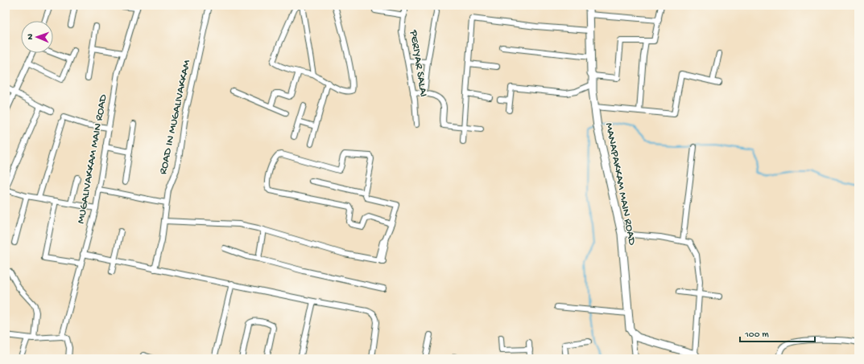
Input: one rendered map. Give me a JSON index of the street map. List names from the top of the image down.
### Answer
{
  "streets": {
    "main road": ["MANAPAKKAM MAIN ROAD"],
    "street": ["PERIYAR SALAI", "ROAD IN MUGALIVAKKAM", "MUGALIVAKKAM MAIN ROAD"]
  },
  "scale_bar": "100 m",
  "north": "left"
}
